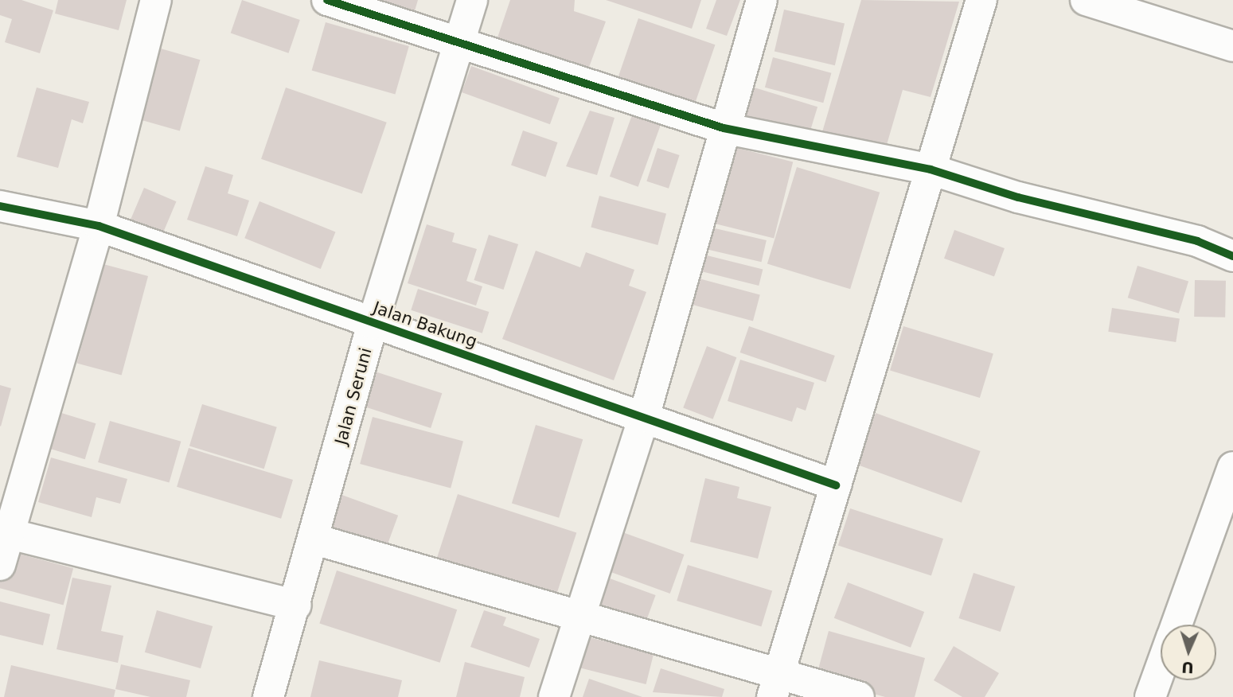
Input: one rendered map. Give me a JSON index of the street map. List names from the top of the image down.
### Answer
{
  "streets": {
    "street": ["Jalan Bakung", "Jalan Seruni"]
  },
  "crossings": [
    ["Jalan Bakung", "Jalan Seruni"]
  ],
  "north": "bottom"
}
